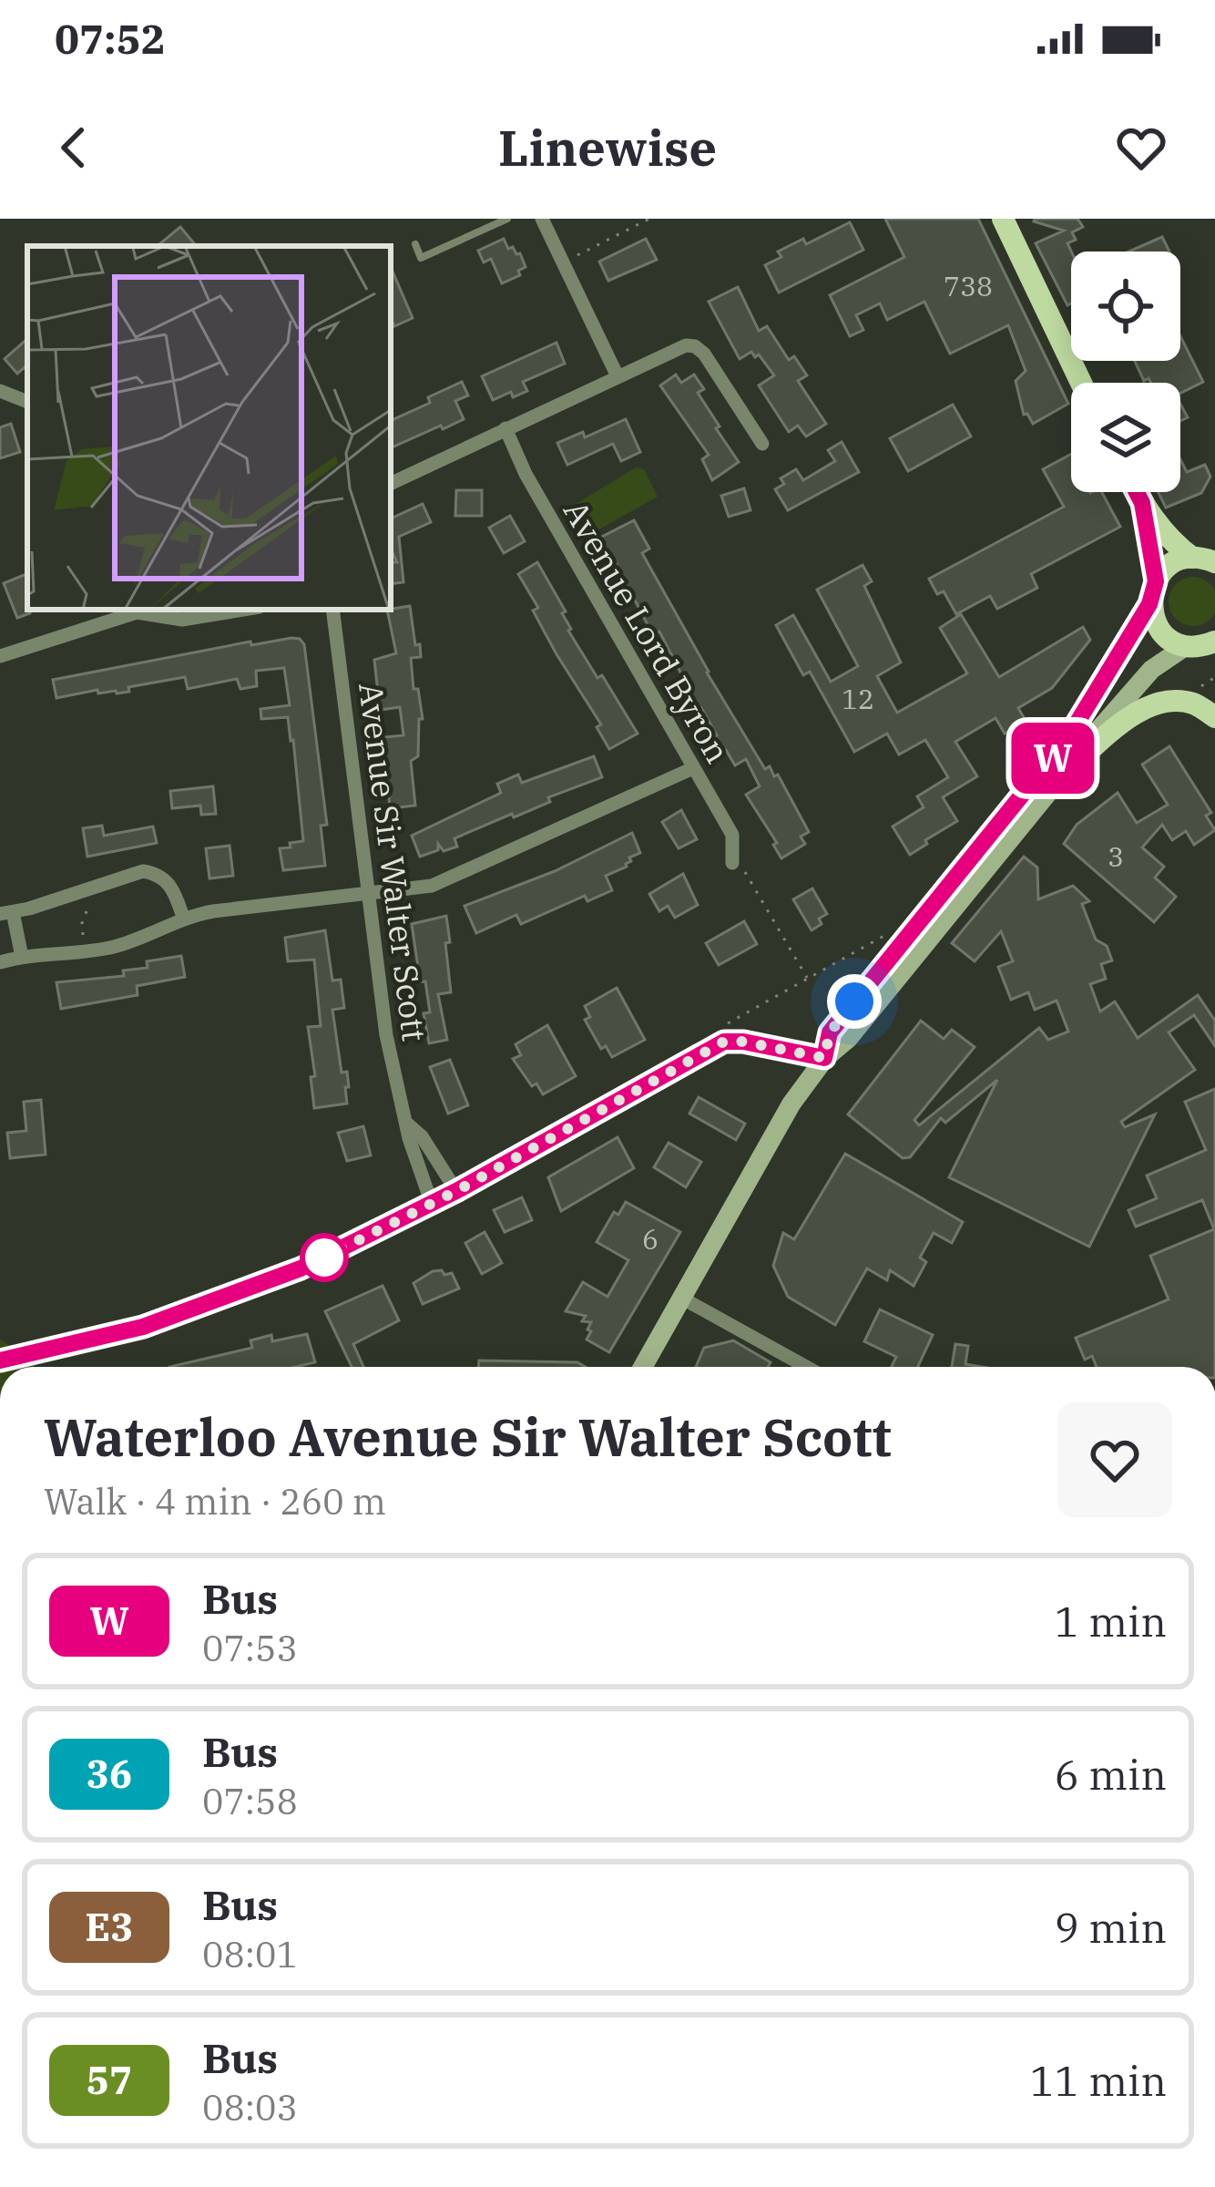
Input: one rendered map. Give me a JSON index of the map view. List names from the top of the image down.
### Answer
{
  "streets": {
    "street": ["Avenue Lord Byron", "Avenue Sir Walter Scott"]
  },
  "lines": ["bus line W"],
  "house_numbers": [
    "738",
    "12",
    "3",
    "6"
  ],
  "page": {
    "status": "07:52",
    "header": "Linewise",
    "on_map": "W",
    "heading": ["Waterloo Avenue Sir Walter Scott", "Walk · 4 min · 260 m"],
    "list": [
      {
        "mark": "W",
        "name": "Bus",
        "note": "07:53",
        "value": "1 min"
      },
      {
        "mark": "36",
        "name": "Bus",
        "note": "07:58",
        "value": "6 min"
      },
      {
        "mark": "E3",
        "name": "Bus",
        "note": "08:01",
        "value": "9 min"
      },
      {
        "mark": "57",
        "name": "Bus",
        "note": "08:03",
        "value": "11 min"
      }
    ]
  }
}
